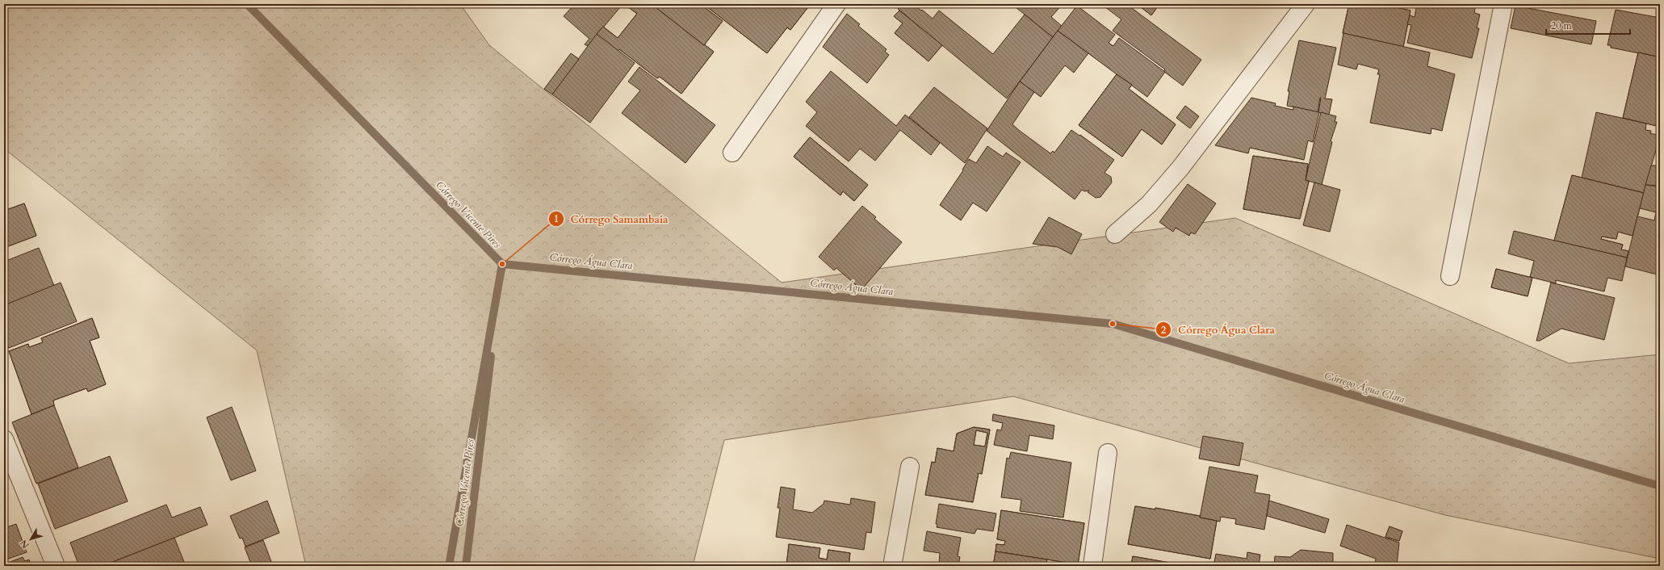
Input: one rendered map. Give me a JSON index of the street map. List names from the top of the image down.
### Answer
{
  "water": ["Córrego Vicente Pires", "Córrego Água Clara"],
  "places": ["Córrego Samambaia", "Córrego Água Clara"],
  "scale_bar": "20 m",
  "north": "bottom left"
}
